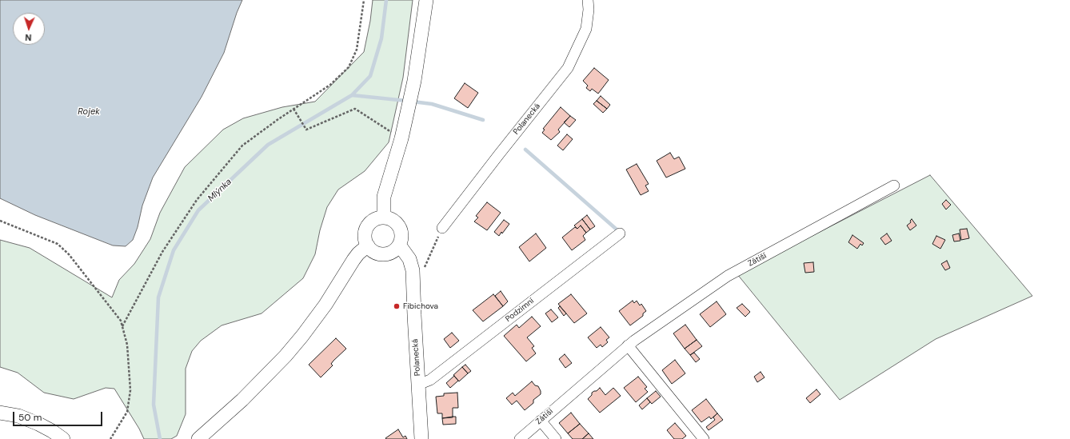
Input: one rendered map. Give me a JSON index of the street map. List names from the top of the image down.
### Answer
{
  "streets": {
    "street": ["Polanecká", "Zátiší", "Podzimní"]
  },
  "crossings": [
    ["Polanecká", "Podzimní"]
  ],
  "water": ["Rojek", "Mlýnka"],
  "places": ["Fibichova"],
  "scale_bar": "50 m",
  "north": "bottom"
}
